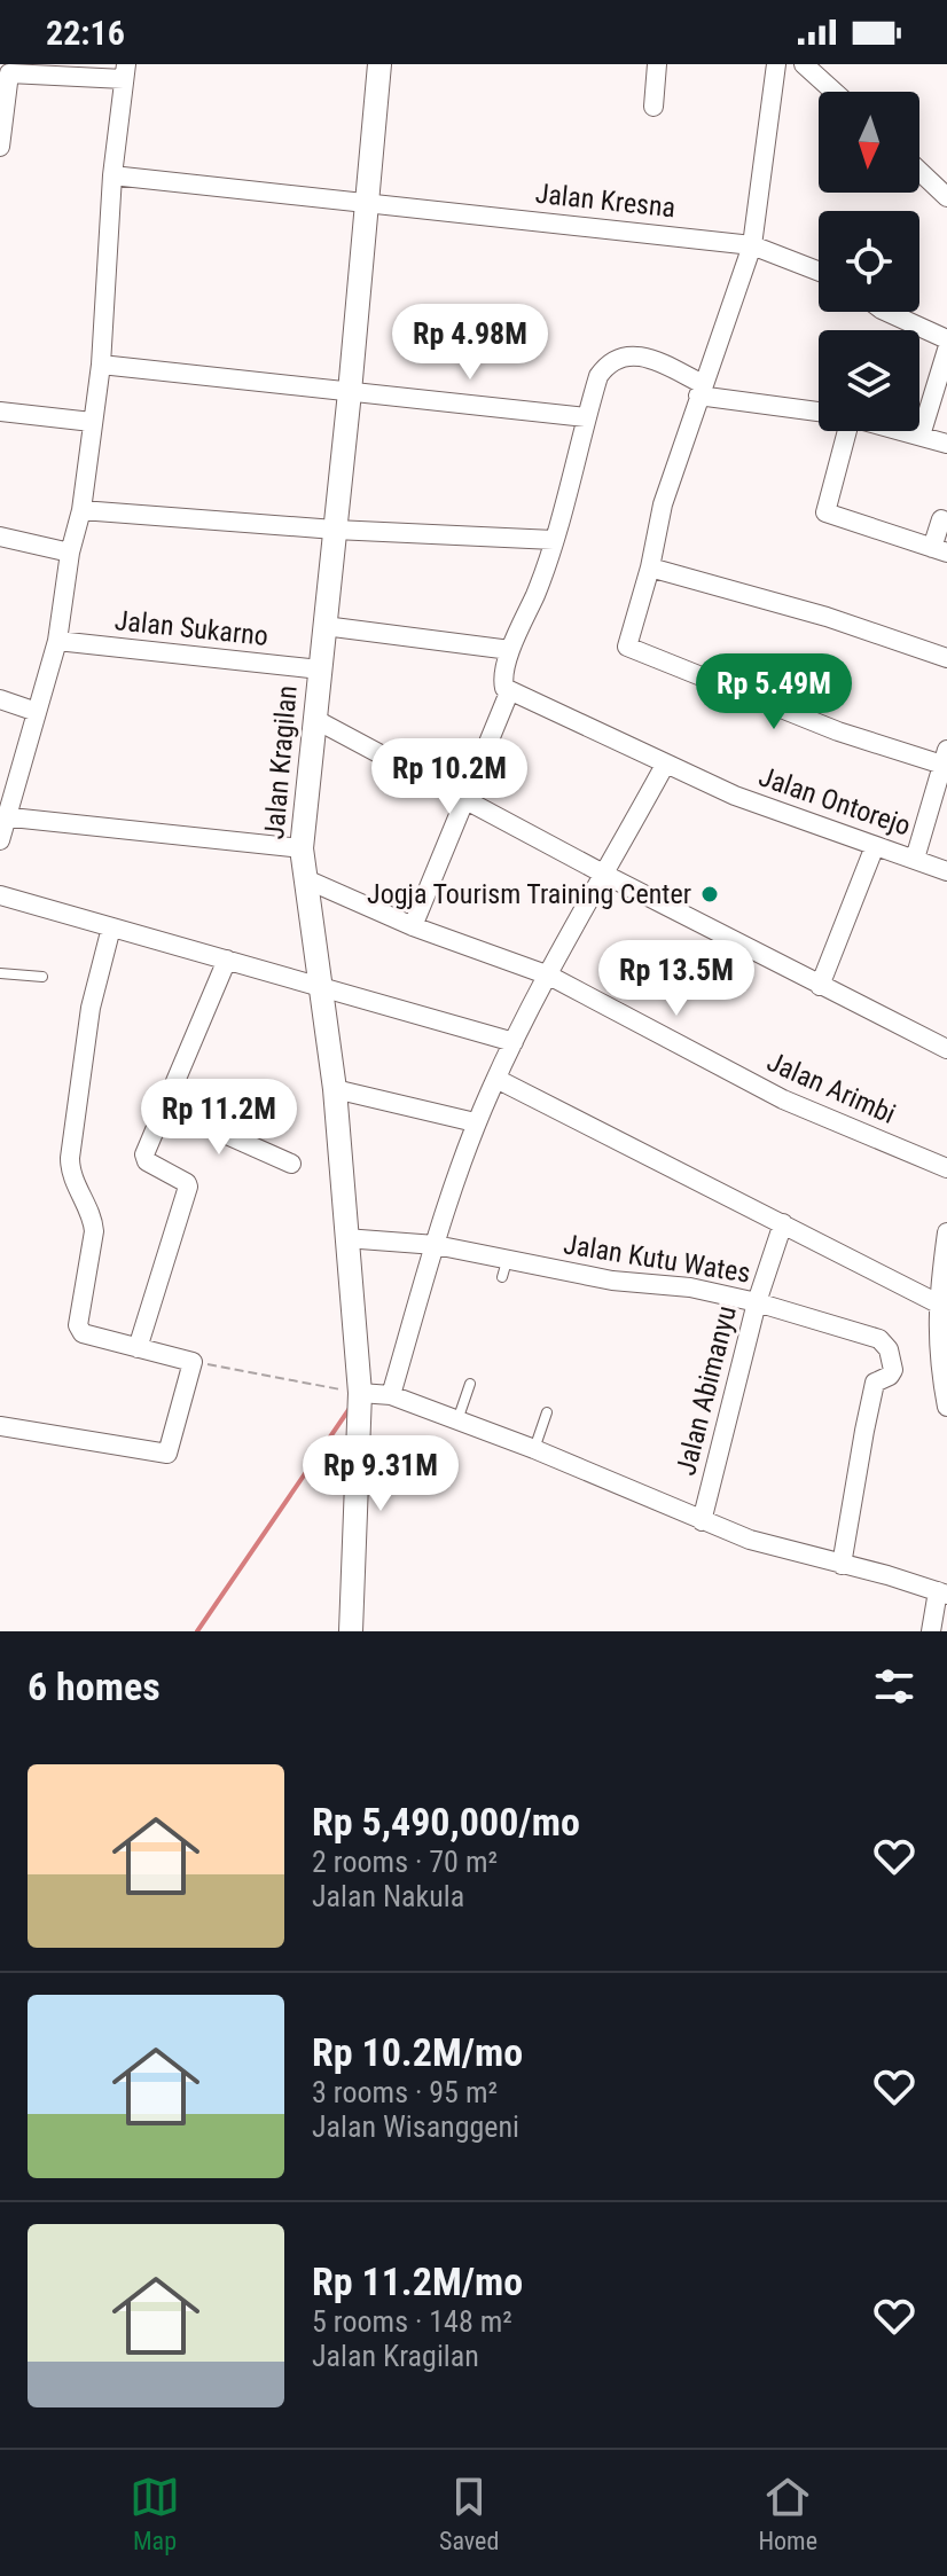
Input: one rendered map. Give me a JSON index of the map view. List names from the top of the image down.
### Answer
{
  "streets": {
    "street": [
      "Jalan Kresna",
      "Jalan Sukarno",
      "Jalan Kragilan",
      "Jalan Ontorejo",
      "Jalan Arimbi",
      "Jalan Kutu Wates",
      "Jalan Abimanyu"
    ]
  },
  "crossings": [
    ["Jalan Kresna", "Jalan Kragilan"],
    ["Jalan Sukarno", "Jalan Kragilan"],
    ["Jalan Kragilan", "Jalan Arimbi"],
    ["Jalan Kragilan", "Jalan Kutu Wates"],
    ["Jalan Kutu Wates", "Jalan Abimanyu"]
  ],
  "places": ["Jogja Tourism Training Center"],
  "north": "bottom",
  "page": {
    "status": "22:16",
    "price": [
      "Rp 4.98M",
      "Rp 5.49M",
      "Rp 10.2M",
      "Rp 13.5M",
      "Rp 11.2M",
      "Rp 9.31M"
    ],
    "heading": "6 homes",
    "list": [
      {
        "name": "Rp 5,490,000/mo",
        "note": "2 rooms · 70 m² · Jalan Nakula"
      },
      {
        "name": "Rp 10.2M/mo",
        "note": "3 rooms · 95 m² · Jalan Wisanggeni"
      },
      {
        "name": "Rp 11.2M/mo",
        "note": "5 rooms · 148 m² · Jalan Kragilan"
      }
    ],
    "tabs": ["Map", "Saved", "Home"]
  }
}
